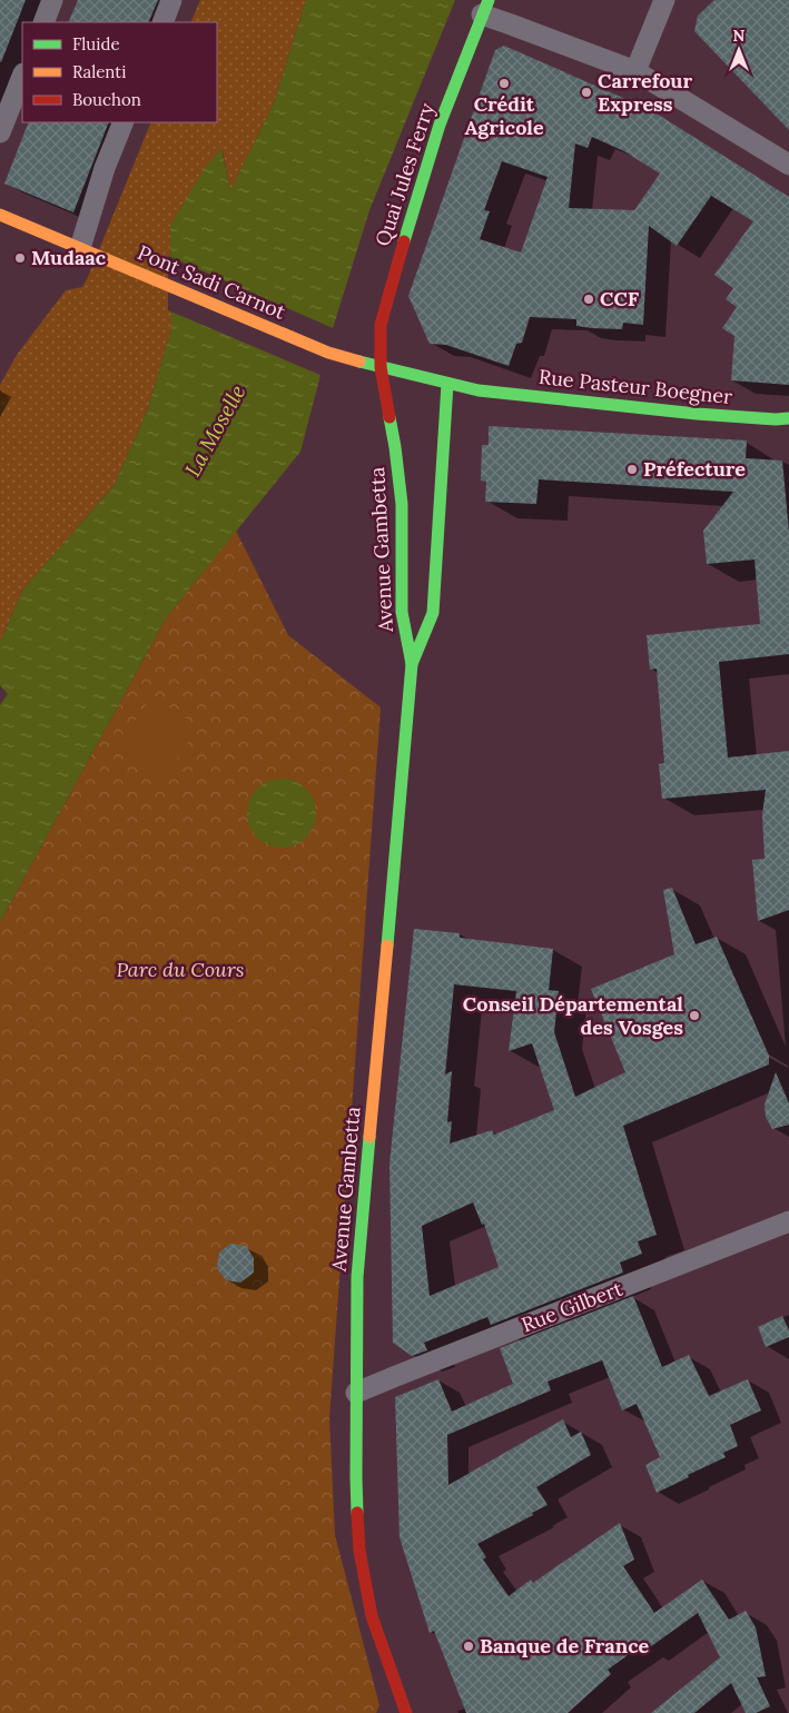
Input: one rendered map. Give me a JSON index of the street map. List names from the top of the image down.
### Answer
{
  "streets": {
    "street": [
      "Quai Jules Ferry",
      "Pont Sadi Carnot",
      "Rue Pasteur Boegner",
      "Avenue Gambetta",
      "Rue Gilbert"
    ]
  },
  "crossings": [
    ["Quai Jules Ferry", "Pont Sadi Carnot"],
    ["Quai Jules Ferry", "Rue Pasteur Boegner"],
    ["Quai Jules Ferry", "Avenue Gambetta"],
    ["Pont Sadi Carnot", "Rue Pasteur Boegner"],
    ["Pont Sadi Carnot", "Avenue Gambetta"],
    ["Rue Pasteur Boegner", "Avenue Gambetta"],
    ["Avenue Gambetta", "Rue Gilbert"]
  ],
  "water": ["La Moselle"],
  "parks": ["Parc du Cours"],
  "places": [
    "Crédit Agricole",
    "Carrefour Express",
    "Mudaac",
    "CCF",
    "Préfecture",
    "Conseil Départemental des Vosges",
    "Banque de France"
  ],
  "legend": ["Fluide", "Ralenti", "Bouchon"],
  "north": "top"
}
